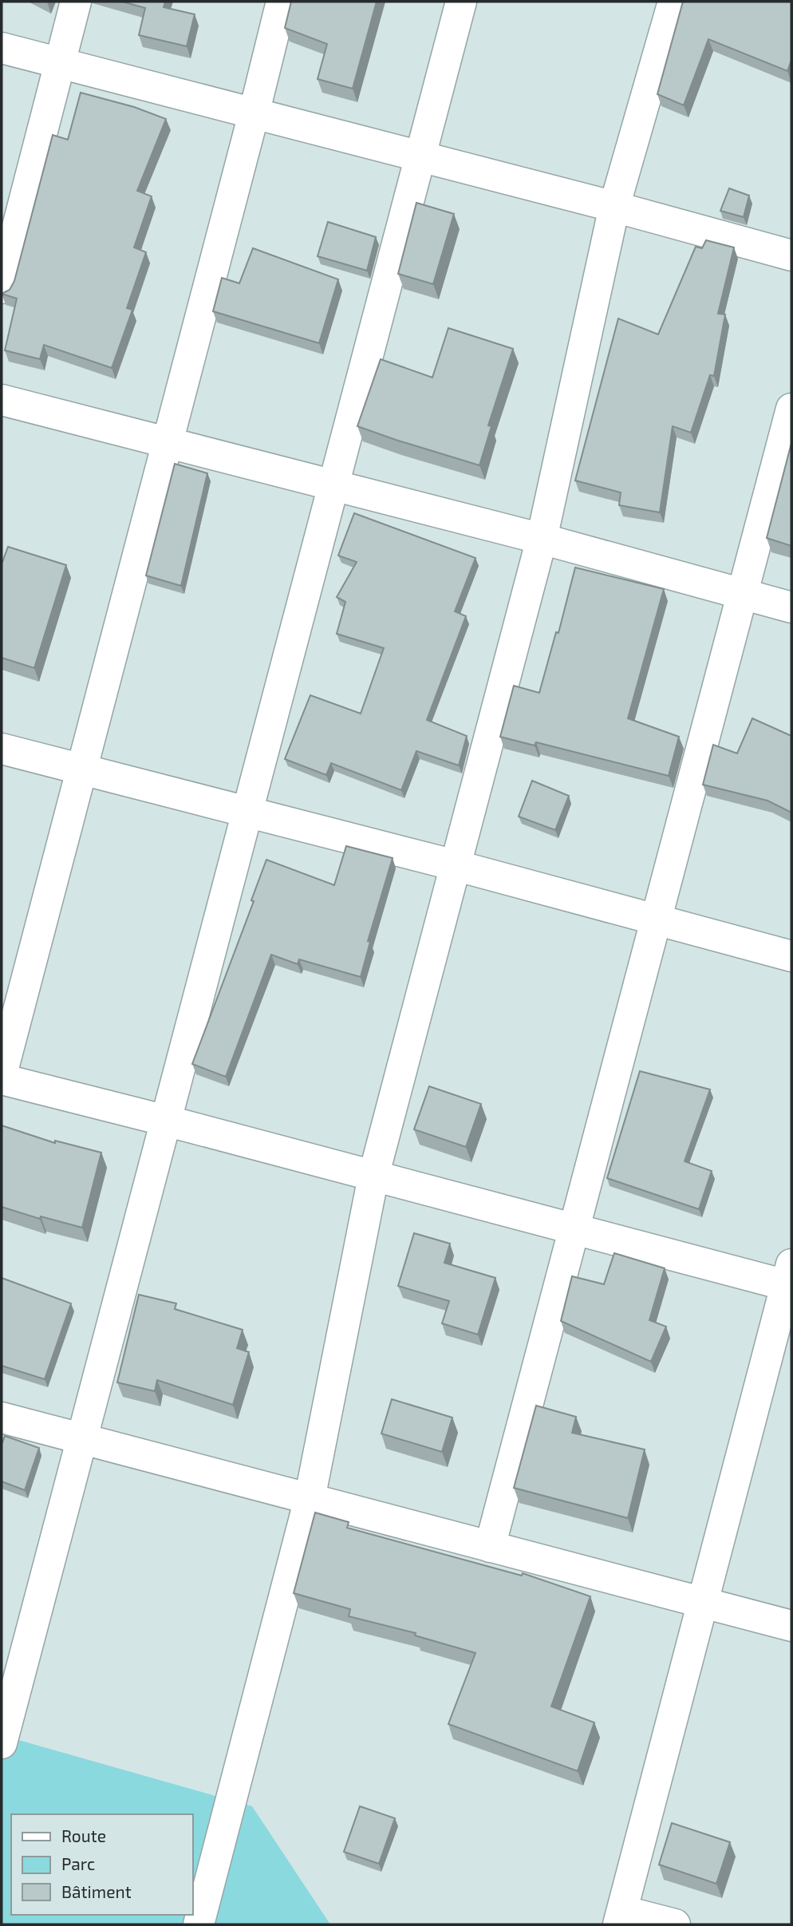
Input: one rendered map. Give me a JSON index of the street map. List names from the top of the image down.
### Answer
{
  "legend": ["Route", "Parc", "Bâtiment"]
}
